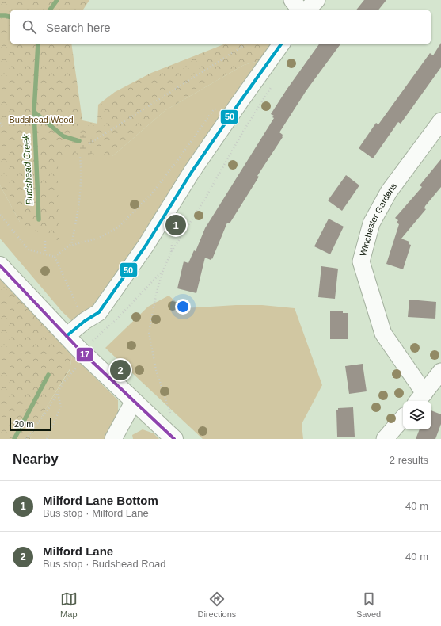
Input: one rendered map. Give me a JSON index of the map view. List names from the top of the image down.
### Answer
{
  "streets": {
    "street": ["Winchester Gardens"]
  },
  "water": ["Budshead Creek"],
  "parks": ["Budshead Wood"],
  "lines": ["transit line 50", "transit line 17"],
  "scale_bar": "20 m",
  "page": {
    "search": "Search here",
    "pins": ["1", "2"],
    "scale": "20 m",
    "heading": ["Nearby", "2 results"],
    "list": [
      {
        "mark": "1",
        "name": "Milford Lane Bottom",
        "note": "Bus stop · Milford Lane",
        "value": "40 m"
      },
      {
        "mark": "2",
        "name": "Milford Lane",
        "note": "Bus stop · Budshead Road",
        "value": "40 m"
      }
    ],
    "nav": ["Map", "Directions", "Saved"]
  }
}
